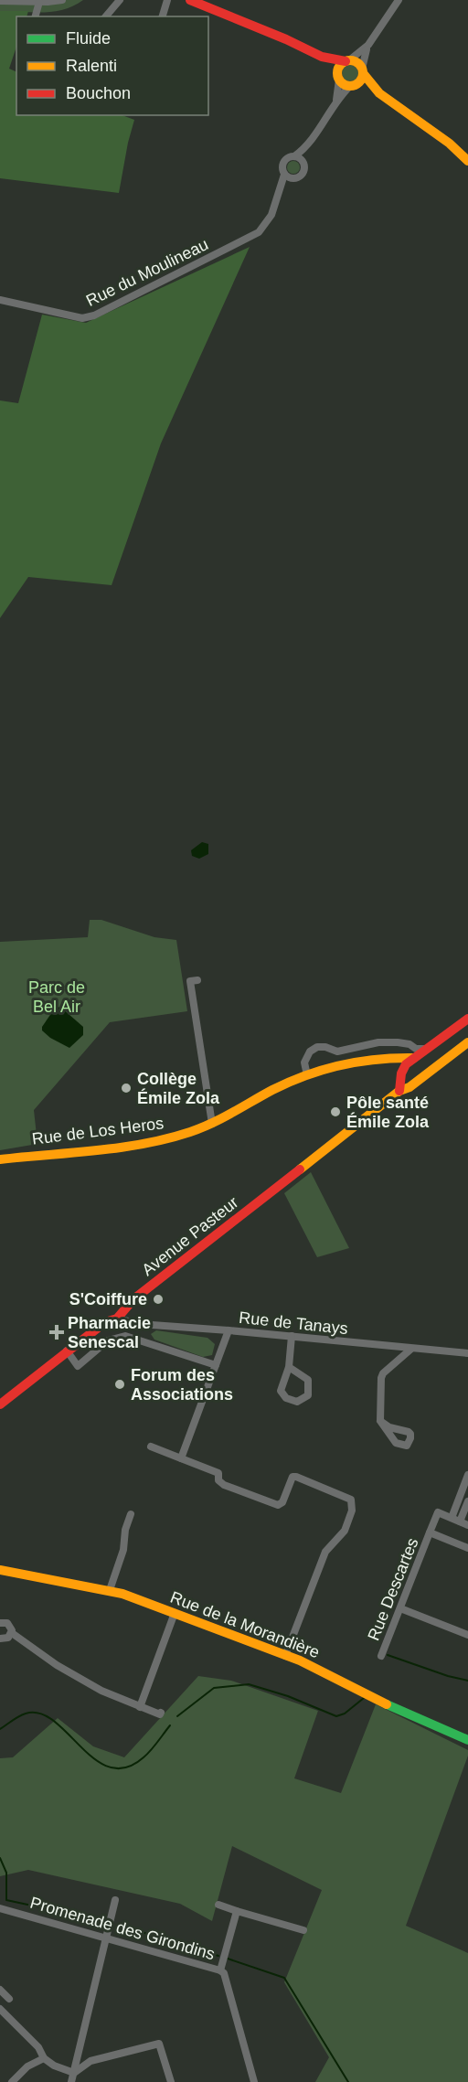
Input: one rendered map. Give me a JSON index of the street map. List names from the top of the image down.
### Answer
{
  "streets": {
    "street": [
      "Rue du Moulineau",
      "Rue de Los Heros",
      "Avenue Pasteur",
      "Rue de Tanays",
      "Rue Descartes",
      "Rue de la Morandière",
      "Promenade des Girondins"
    ]
  },
  "crossings": [
    ["Avenue Pasteur", "Rue de Tanays"]
  ],
  "parks": ["Parc de Bel Air"],
  "places": {
    "other": [
      "Collège Émile Zola",
      "Pôle santé Émile Zola",
      "S'Coiffure",
      "Forum des Associations"
    ],
    "health": ["Pharmacie Senescal"]
  },
  "legend": ["Fluide", "Ralenti", "Bouchon"]
}
